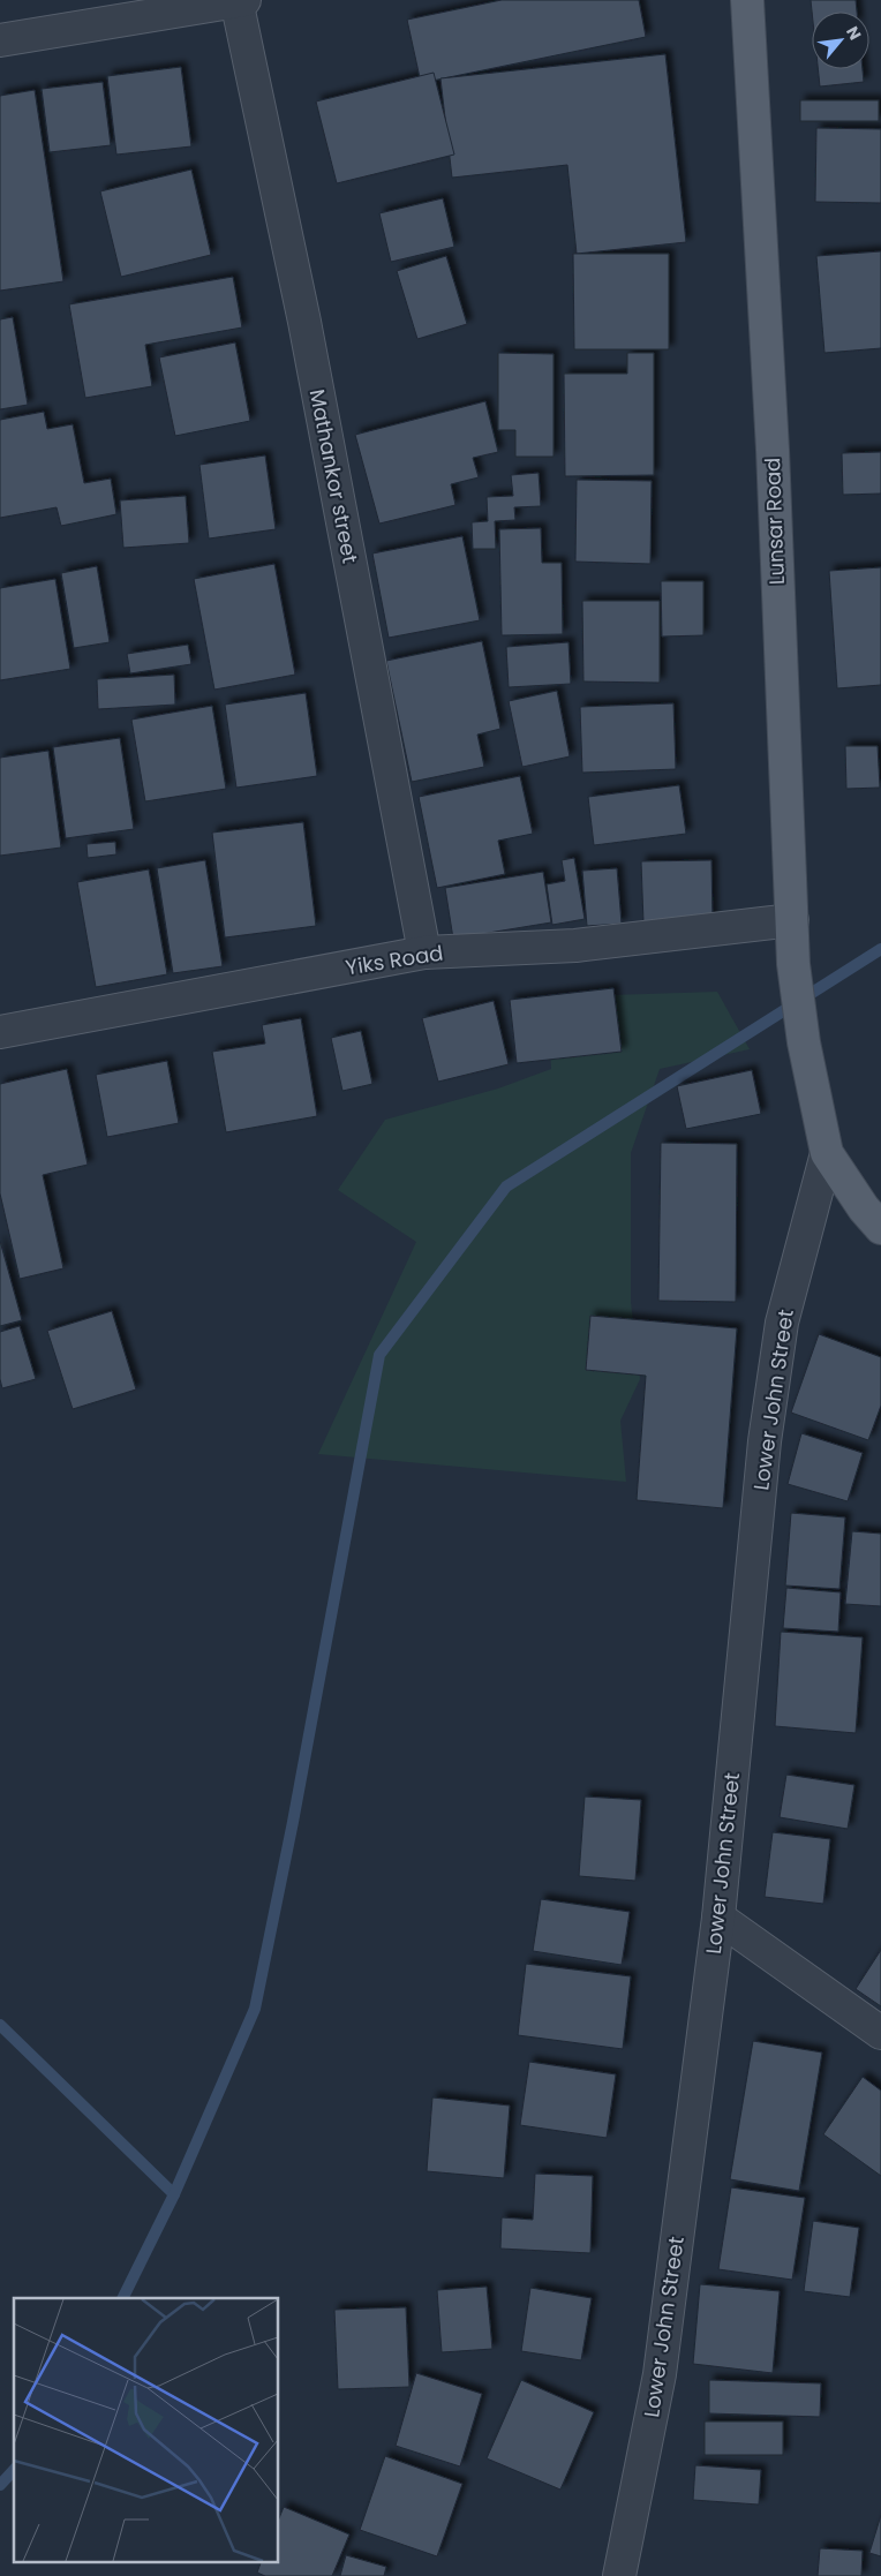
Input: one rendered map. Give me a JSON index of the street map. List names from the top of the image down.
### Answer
{
  "streets": {
    "main road": ["Lunsar Road"],
    "street": ["Mathankor street", "Yiks Road", "Lower John Street"]
  },
  "crossings": [
    ["Mathankor street", "Yiks Road"],
    ["Lunsar Road", "Yiks Road"],
    ["Lunsar Road", "Lower John Street"]
  ],
  "north": "top right"
}
